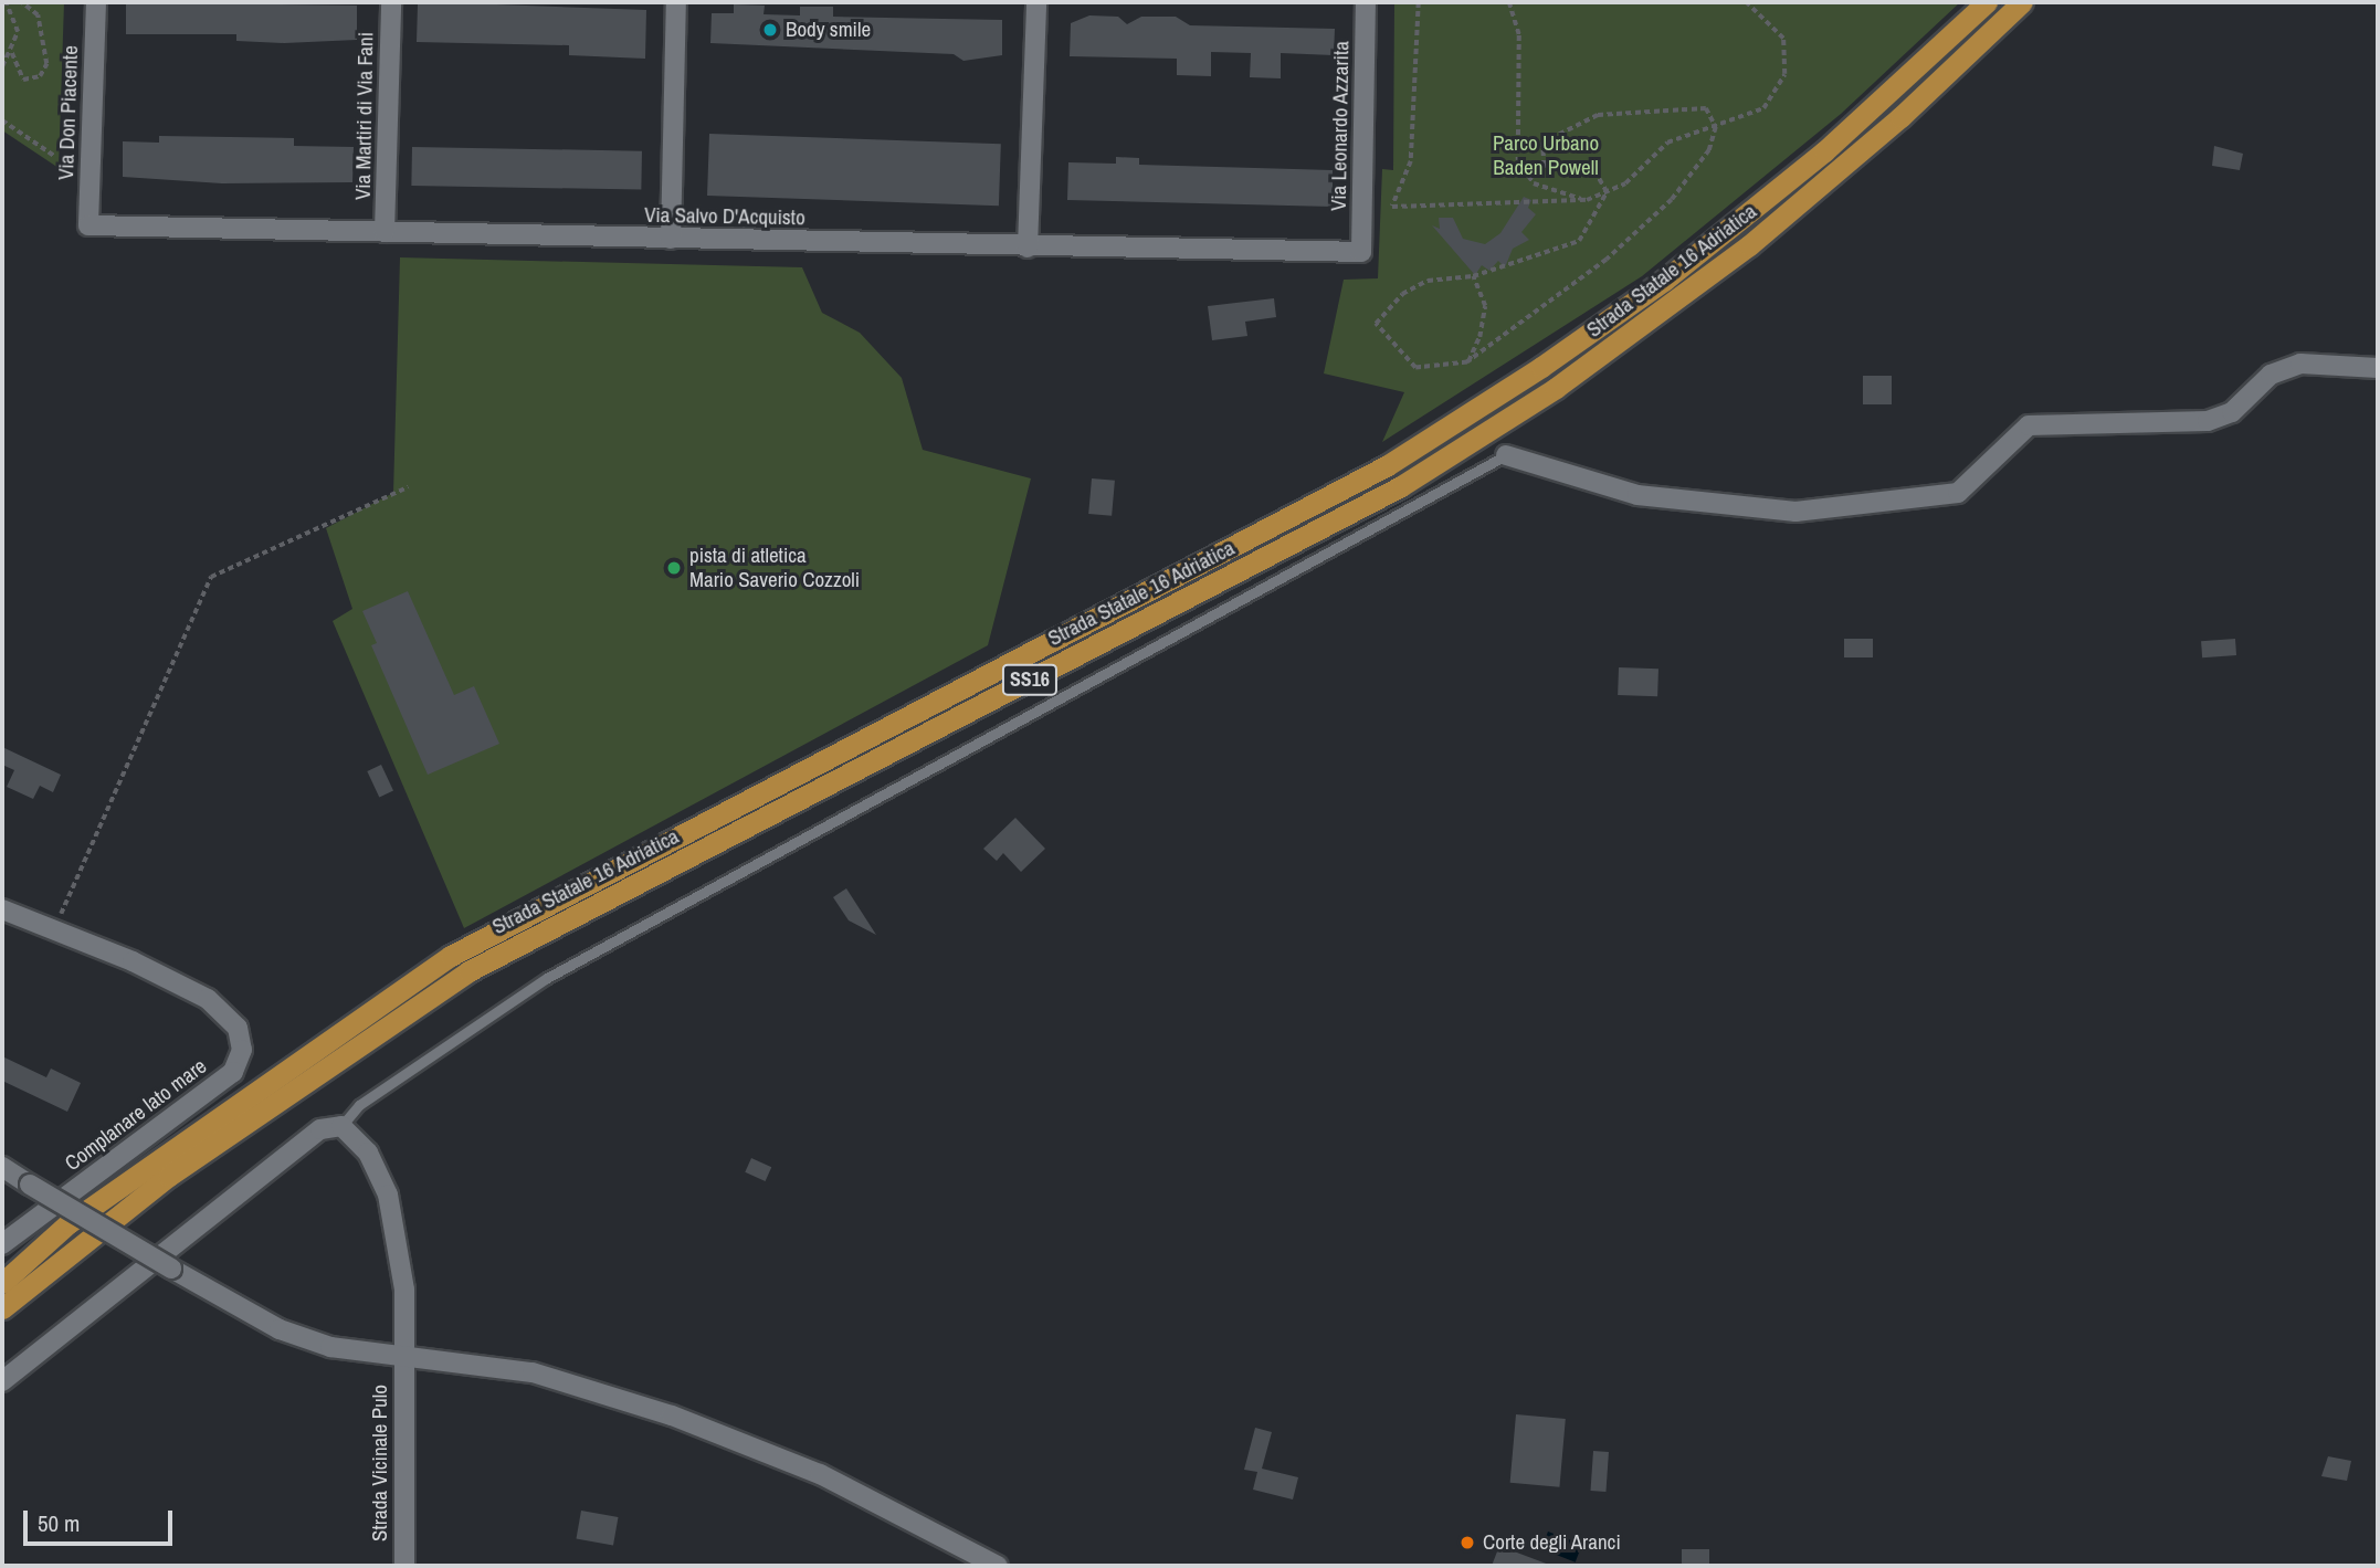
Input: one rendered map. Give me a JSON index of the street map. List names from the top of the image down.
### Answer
{
  "streets": {
    "highway": ["Strada Statale 16 Adriatica", "SS16"],
    "street": [
      "Via Don Piacente",
      "Via Martiri di Via Fani",
      "Via Leonardo Azzarita",
      "Via Salvo D'Acquisto",
      "Complanare lato mare",
      "Strada Vicinale Pulo"
    ]
  },
  "crossings": [
    ["Via Don Piacente", "Via Salvo D'Acquisto"],
    ["Via Martiri di Via Fani", "Via Salvo D'Acquisto"],
    ["Via Leonardo Azzarita", "Via Salvo D'Acquisto"]
  ],
  "parks": ["Parco Urbano Baden Powell"],
  "places": ["Body smile", "pista di atletica Mario Saverio Cozzoli", "Corte degli Aranci"],
  "scale_bar": "50 m"
}
